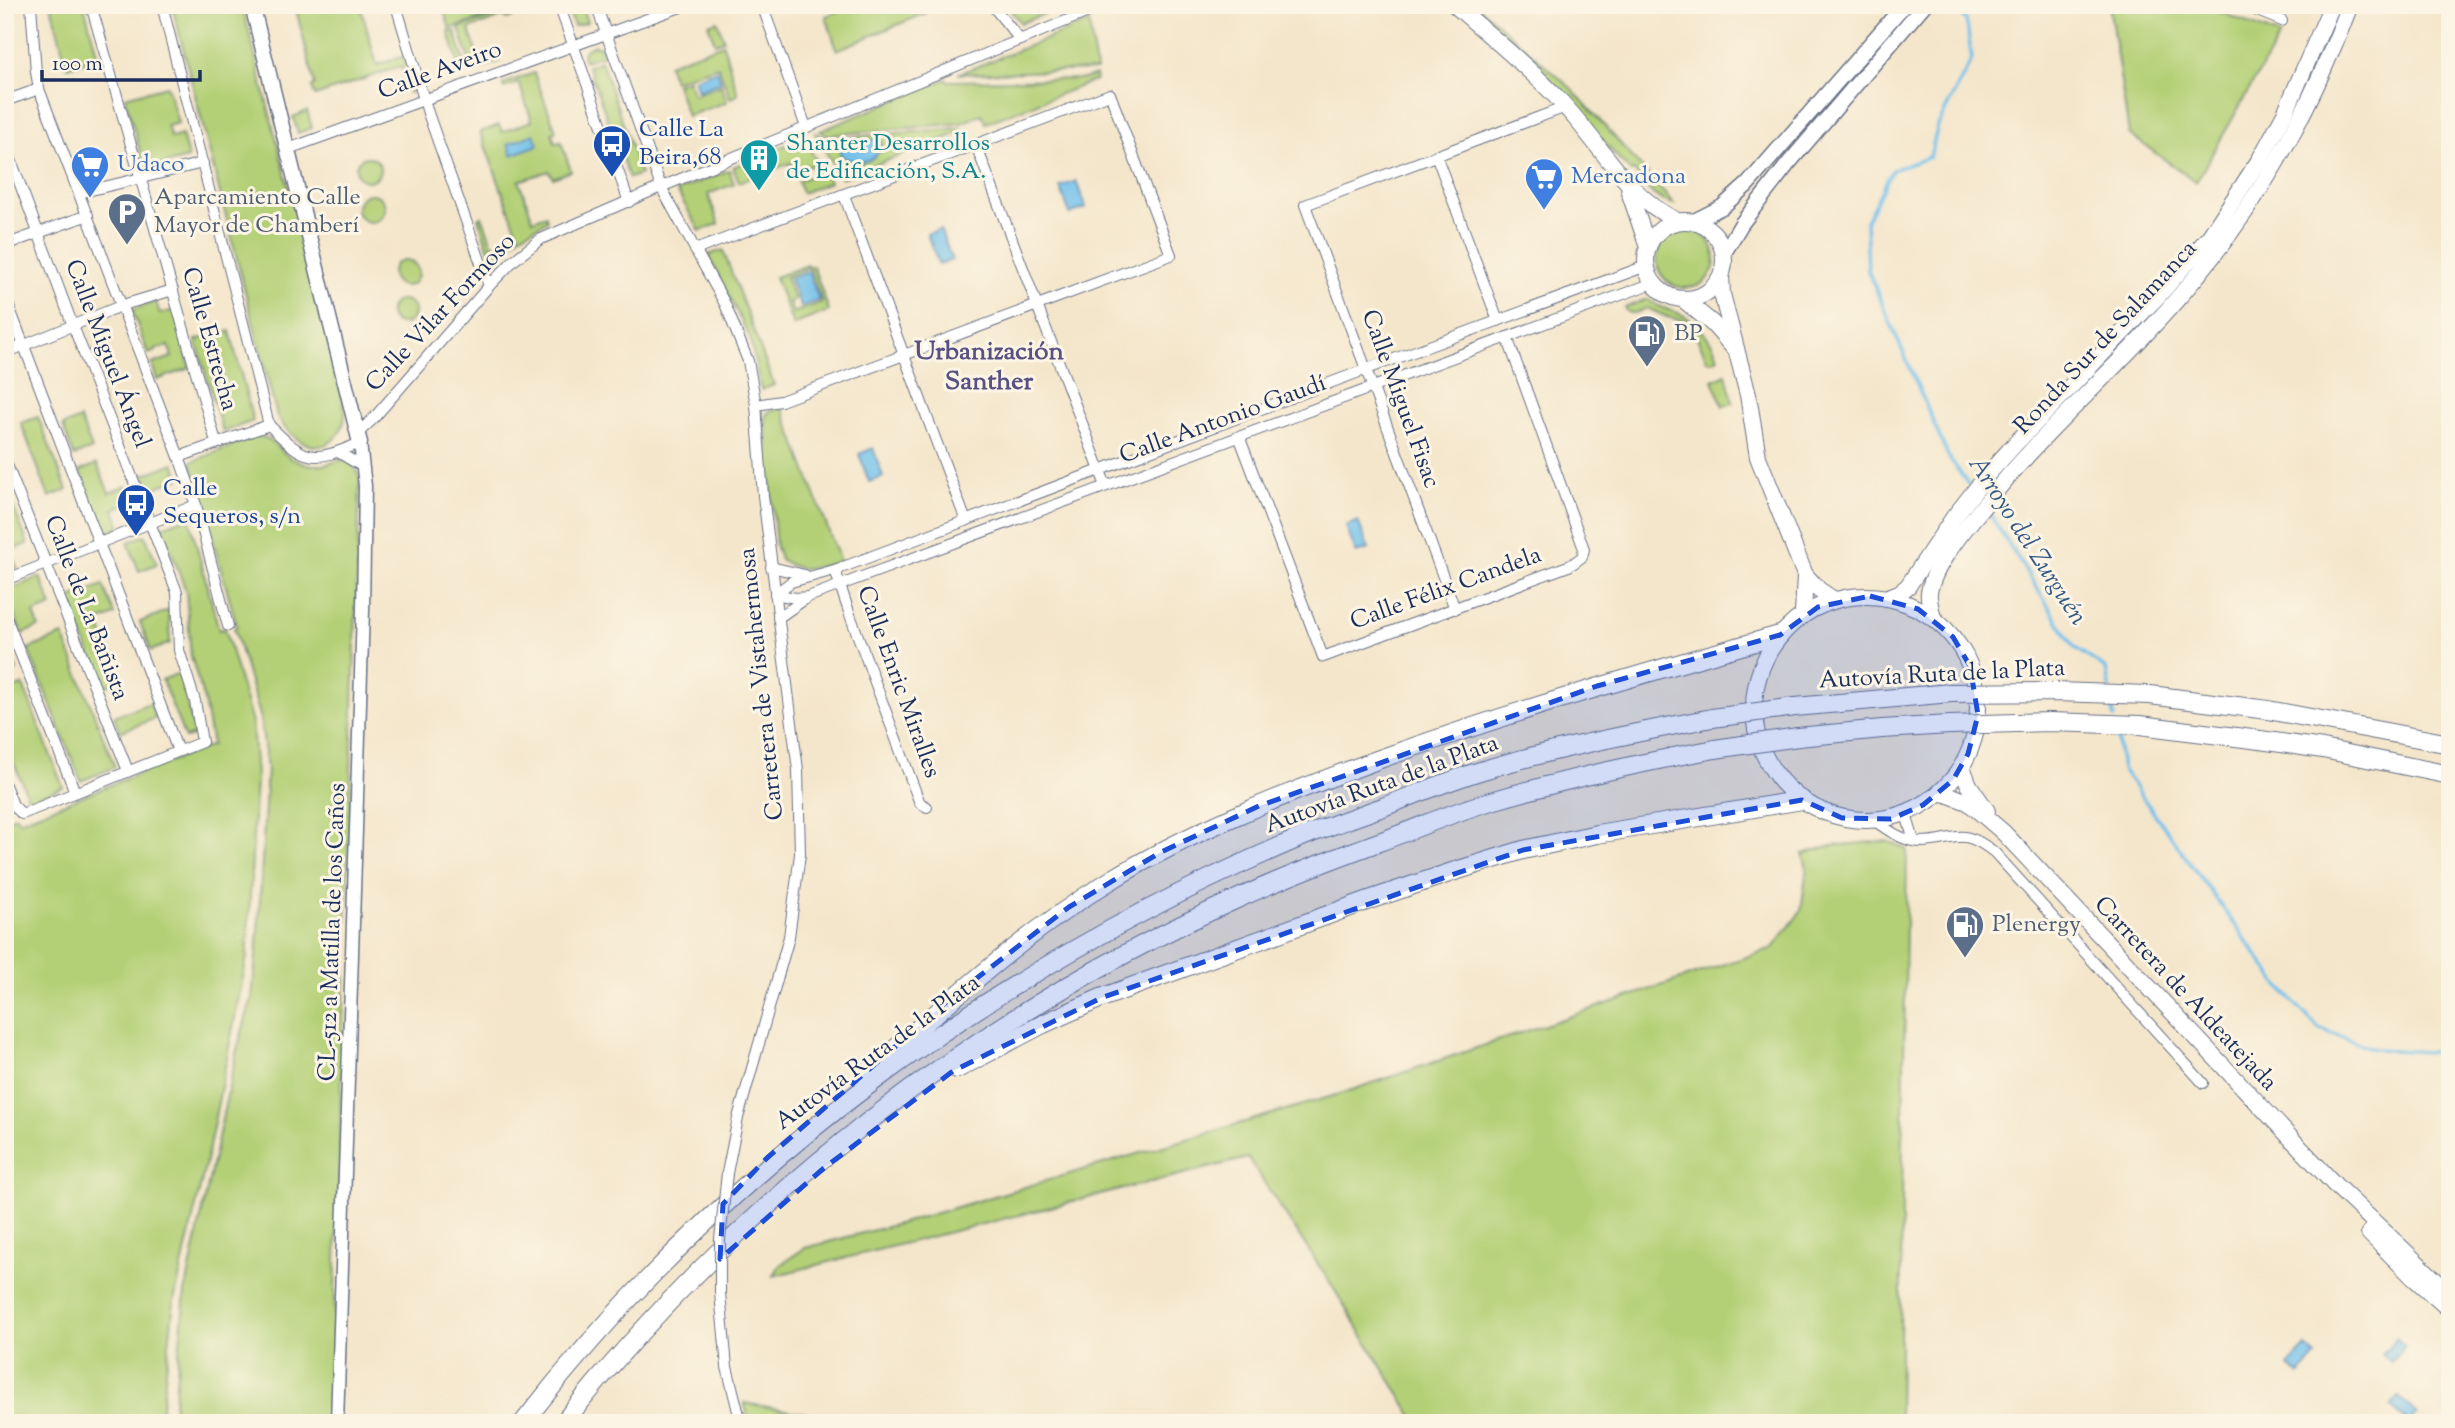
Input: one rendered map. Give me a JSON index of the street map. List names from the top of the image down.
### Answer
{
  "streets": {
    "highway": ["Autovía Ruta de la Plata"],
    "main road": ["Ronda Sur de Salamanca", "Carretera de Aldeatejada"],
    "street": [
      "Calle Aveiro",
      "Calle Vilar Formoso",
      "Calle Estrecha",
      "Calle Miguel Ángel",
      "Calle Miguel Fisac",
      "Calle Antonio Gaudí",
      "Calle Félix Candela",
      "Calle de La Bañista",
      "Calle Enric Miralles",
      "Carretera de Vistahermosa",
      "CL-512 a Matilla de los Caños"
    ]
  },
  "crossings": [
    ["Calle Aveiro", "Carretera de Vistahermosa"],
    ["Calle Vilar Formoso", "Carretera de Vistahermosa"],
    ["Calle Vilar Formoso", "CL-512 a Matilla de los Caños"],
    ["Ronda Sur de Salamanca", "Carretera de Aldeatejada"],
    ["Calle Miguel Fisac", "Calle Antonio Gaudí"],
    ["Calle Miguel Fisac", "Calle Félix Candela"],
    ["Calle Antonio Gaudí", "Calle Félix Candela"],
    ["Calle Antonio Gaudí", "Calle Enric Miralles"],
    ["Calle Antonio Gaudí", "Carretera de Vistahermosa"]
  ],
  "districts": ["Urbanización Santher"],
  "water": ["Arroyo del Zurguén"],
  "places": {
    "bus stop": ["Calle La Beira,68", "Calle Sequeros, s/n"],
    "building": ["Shanter Desarrollos de Edificación, S.A."],
    "supermarket": ["Udaco", "Mercadona"],
    "parking": ["Aparcamiento Calle Mayor de Chamberí"],
    "fuel station": ["BP", "Plenergy"]
  },
  "scale_bar": "100 m"
}
